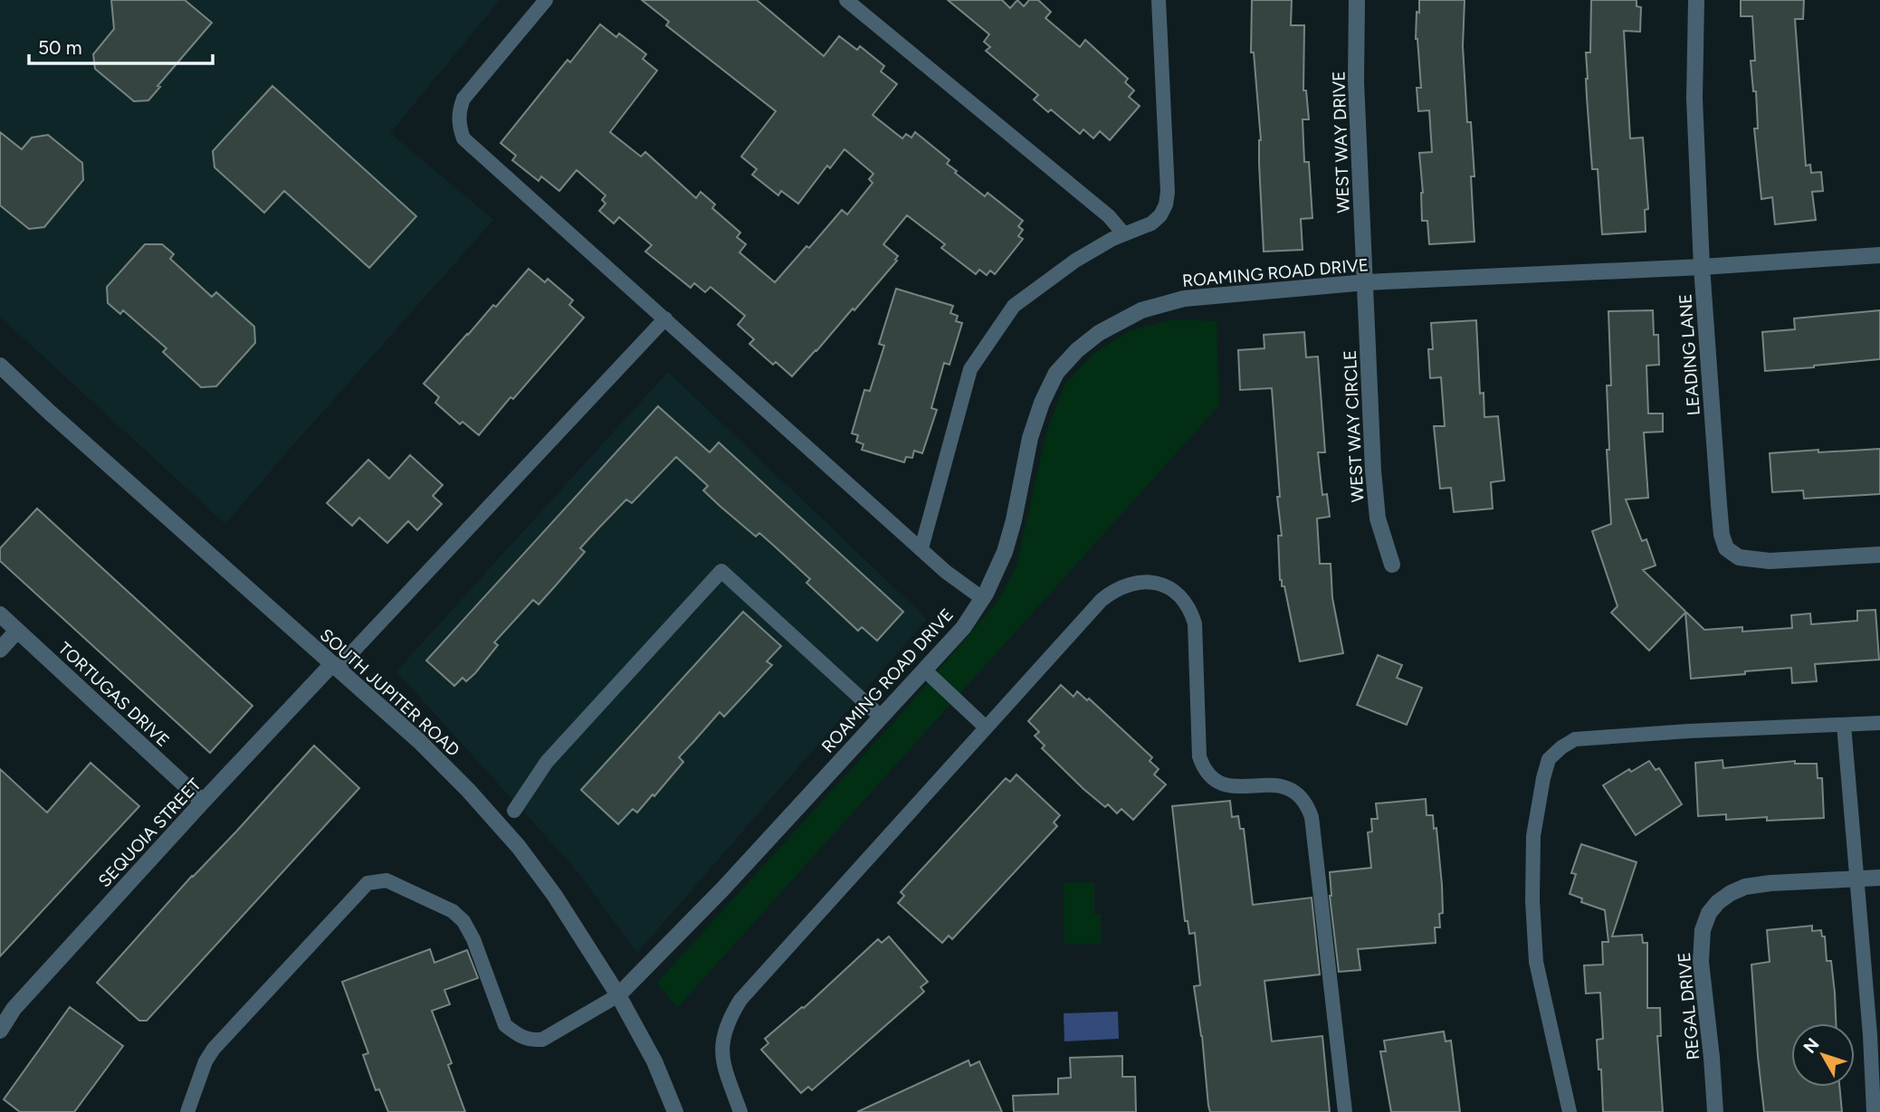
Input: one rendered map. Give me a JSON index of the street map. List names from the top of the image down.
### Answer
{
  "streets": {
    "street": [
      "WEST WAY DRIVE",
      "ROAMING ROAD DRIVE",
      "LEADING LANE",
      "WEST WAY CIRCLE",
      "SOUTH JUPITER ROAD",
      "TORTUGAS DRIVE",
      "SEQUOIA STREET",
      "REGAL DRIVE"
    ]
  },
  "crossings": [
    ["WEST WAY DRIVE", "ROAMING ROAD DRIVE"],
    ["WEST WAY DRIVE", "WEST WAY CIRCLE"],
    ["ROAMING ROAD DRIVE", "LEADING LANE"],
    ["ROAMING ROAD DRIVE", "WEST WAY CIRCLE"],
    ["ROAMING ROAD DRIVE", "SOUTH JUPITER ROAD"],
    ["SOUTH JUPITER ROAD", "SEQUOIA STREET"],
    ["TORTUGAS DRIVE", "SEQUOIA STREET"]
  ],
  "scale_bar": "50 m",
  "north": "top left"
}
